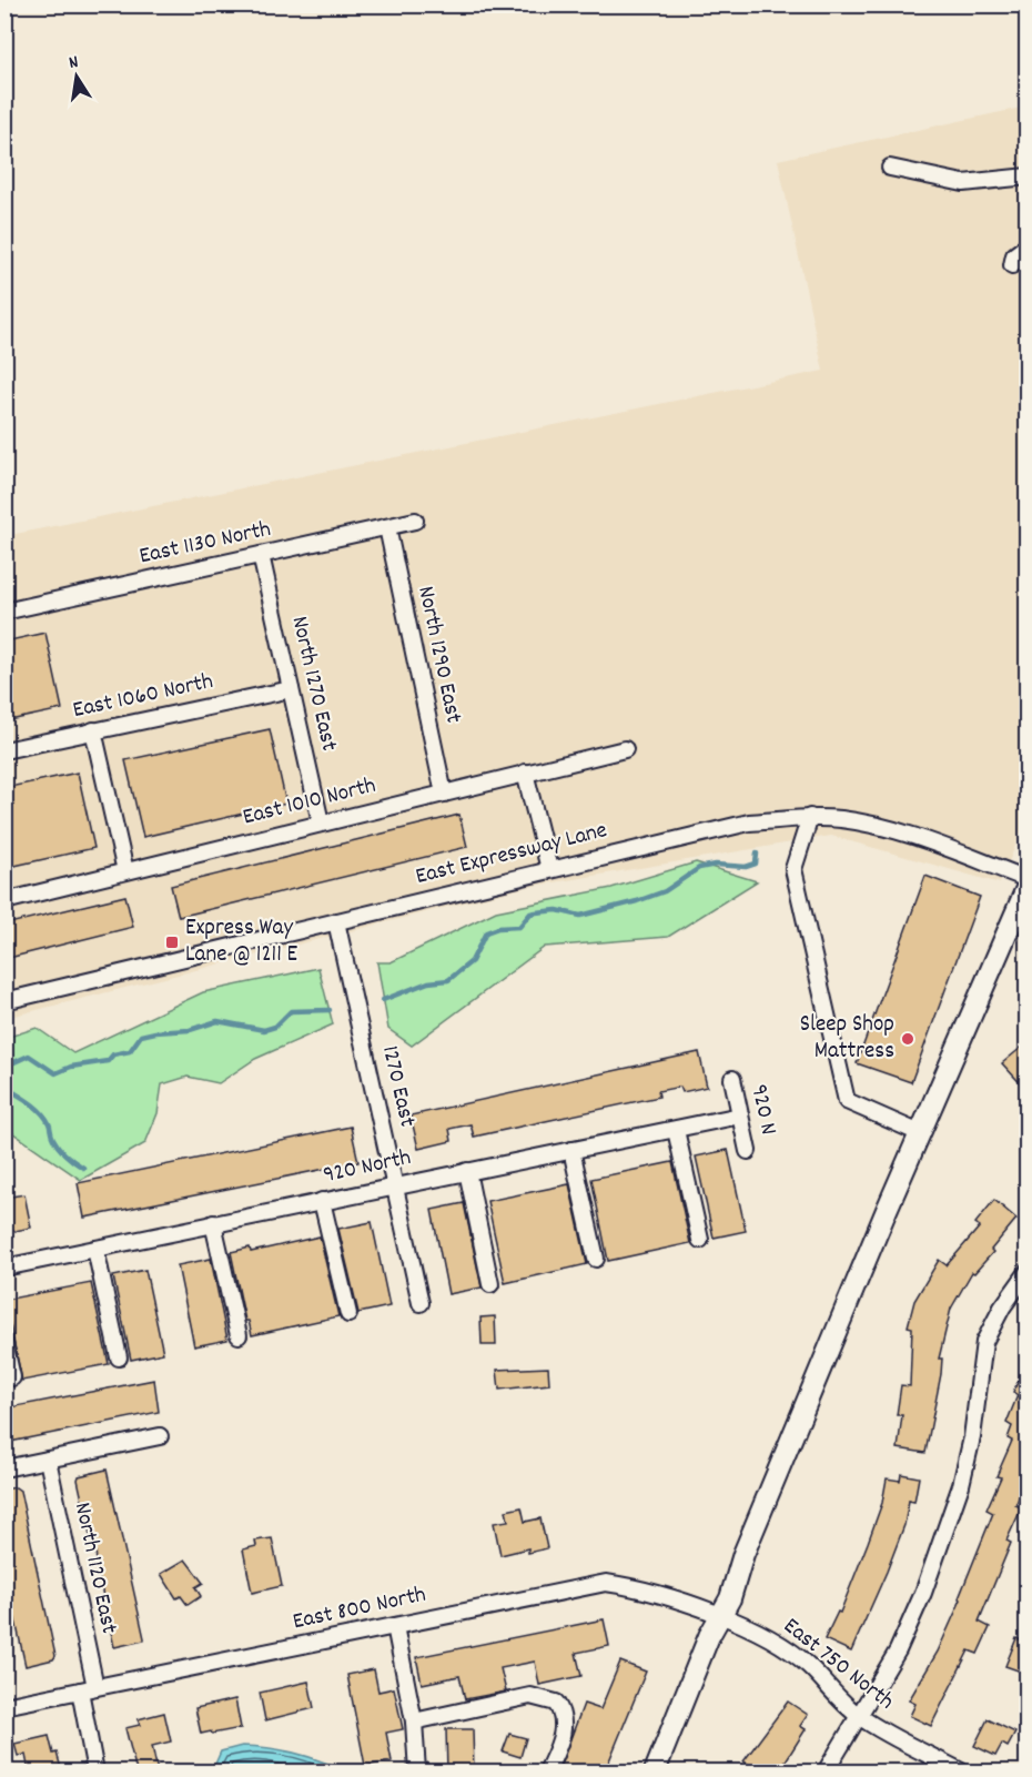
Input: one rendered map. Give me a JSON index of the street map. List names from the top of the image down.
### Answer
{
  "streets": {
    "street": [
      "East 1130 North",
      "North 1290 East",
      "North 1270 East",
      "East 1060 North",
      "East 1010 North",
      "East Expressway Lane",
      "1270 East",
      "920 N",
      "920 North",
      "North 1120 East",
      "East 800 North",
      "East 750 North"
    ]
  },
  "crossings": [
    ["East 1130 North", "North 1290 East"],
    ["East 1130 North", "North 1270 East"],
    ["North 1290 East", "East 1010 North"],
    ["North 1270 East", "East 1060 North"],
    ["North 1270 East", "East 1010 North"],
    ["East Expressway Lane", "1270 East"],
    ["1270 East", "920 North"],
    ["920 N", "920 North"],
    ["North 1120 East", "East 800 North"],
    ["East 800 North", "East 750 North"]
  ],
  "places": {
    "transit": ["Express Way Lane @ 1211 E"],
    "other": ["Sleep Shop Mattress"]
  },
  "north": "top"
}
